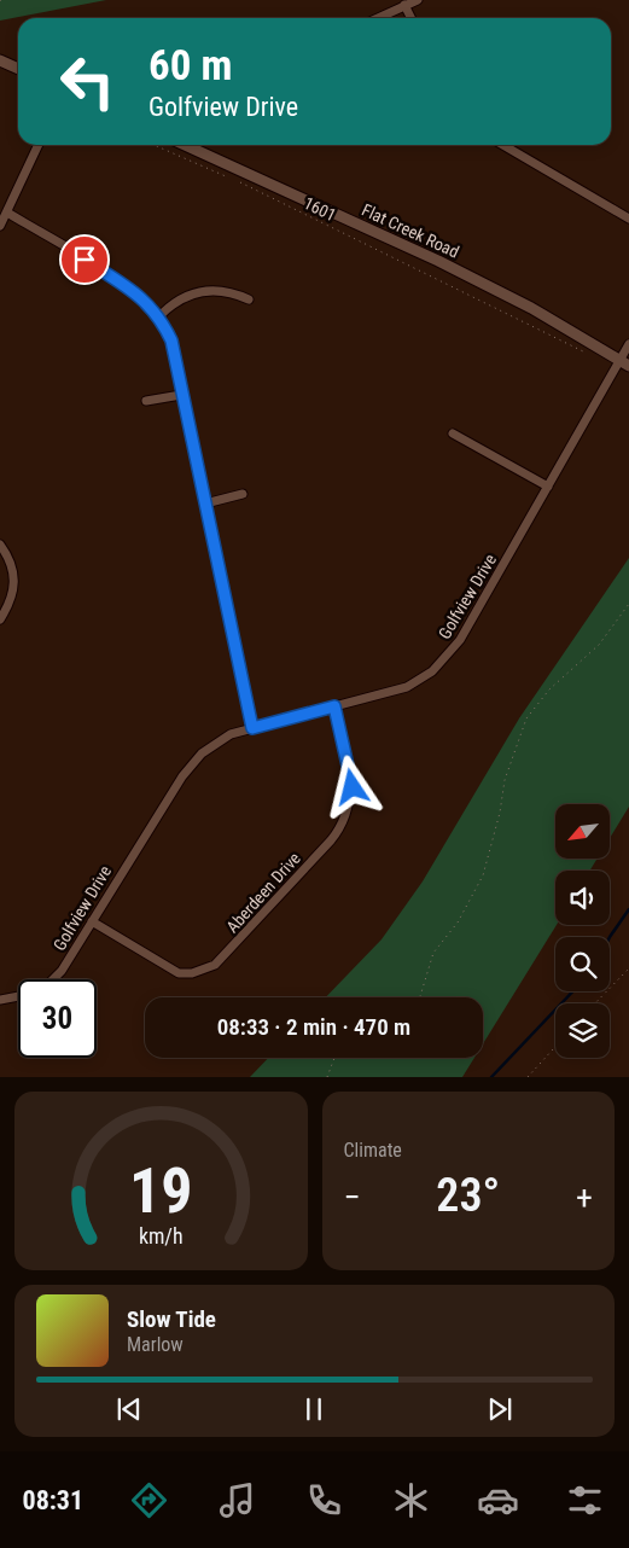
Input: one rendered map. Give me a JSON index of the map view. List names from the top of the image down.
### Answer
{
  "streets": {
    "street": ["Flat Creek Road", "Golfview Drive", "Aberdeen Drive"],
    "path": ["1601"]
  },
  "crossings": [
    ["Flat Creek Road", "Golfview Drive"],
    ["Golfview Drive", "Aberdeen Drive"]
  ],
  "north": "bottom left",
  "page": {
    "turn": ["60 m", "Golfview Drive"],
    "limit": "30",
    "trip": "08:33 · 2 min · 470 m",
    "tile": "Climate",
    "heat": ["−", "23°", "+"],
    "song": ["Slow Tide", "Marlow"],
    "tabs": "08:31",
    "gauge": ["19", "km/h"]
  }
}
